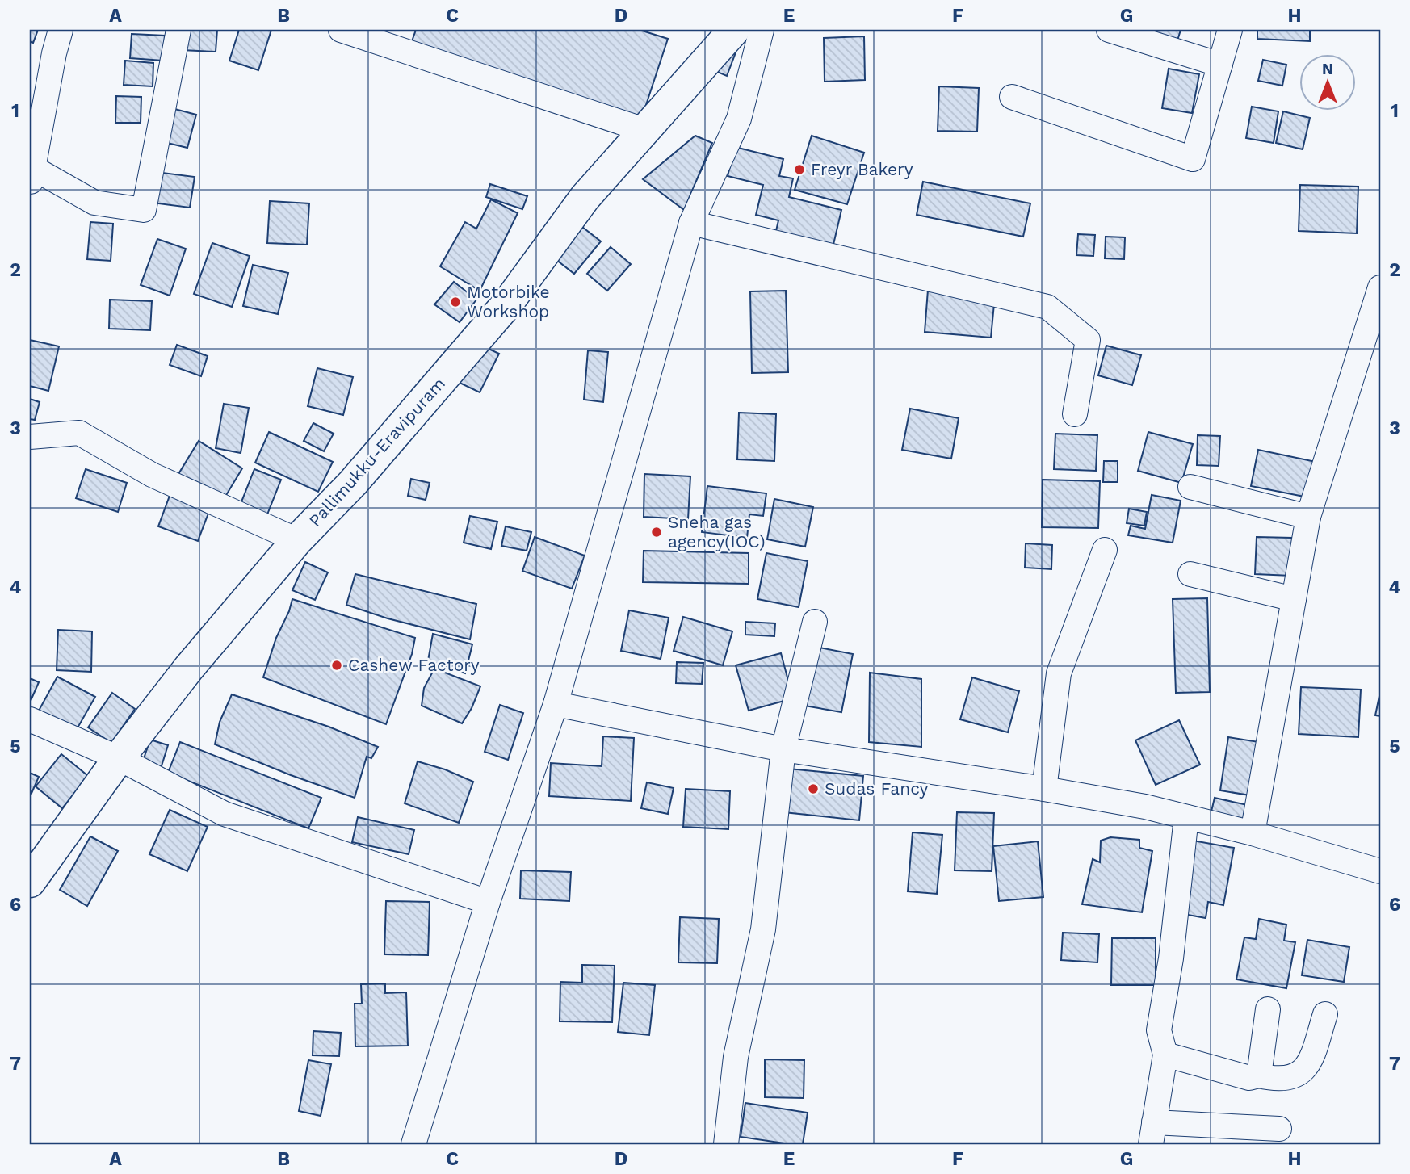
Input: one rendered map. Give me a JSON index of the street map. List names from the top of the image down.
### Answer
{
  "streets": {
    "main road": ["Pallimukku-Eravipuram"]
  },
  "places": [
    "Freyr Bakery",
    "Motorbike Workshop",
    "Sneha gas agency(IOC)",
    "Cashew Factory",
    "Sudas Fancy"
  ],
  "north": "top",
  "grid": {
    "columns": [
      "A",
      "B",
      "C",
      "D",
      "E",
      "F",
      "G",
      "H"
    ],
    "rows": [
      "1",
      "2",
      "3",
      "4",
      "5",
      "6",
      "7"
    ]
  }
}
